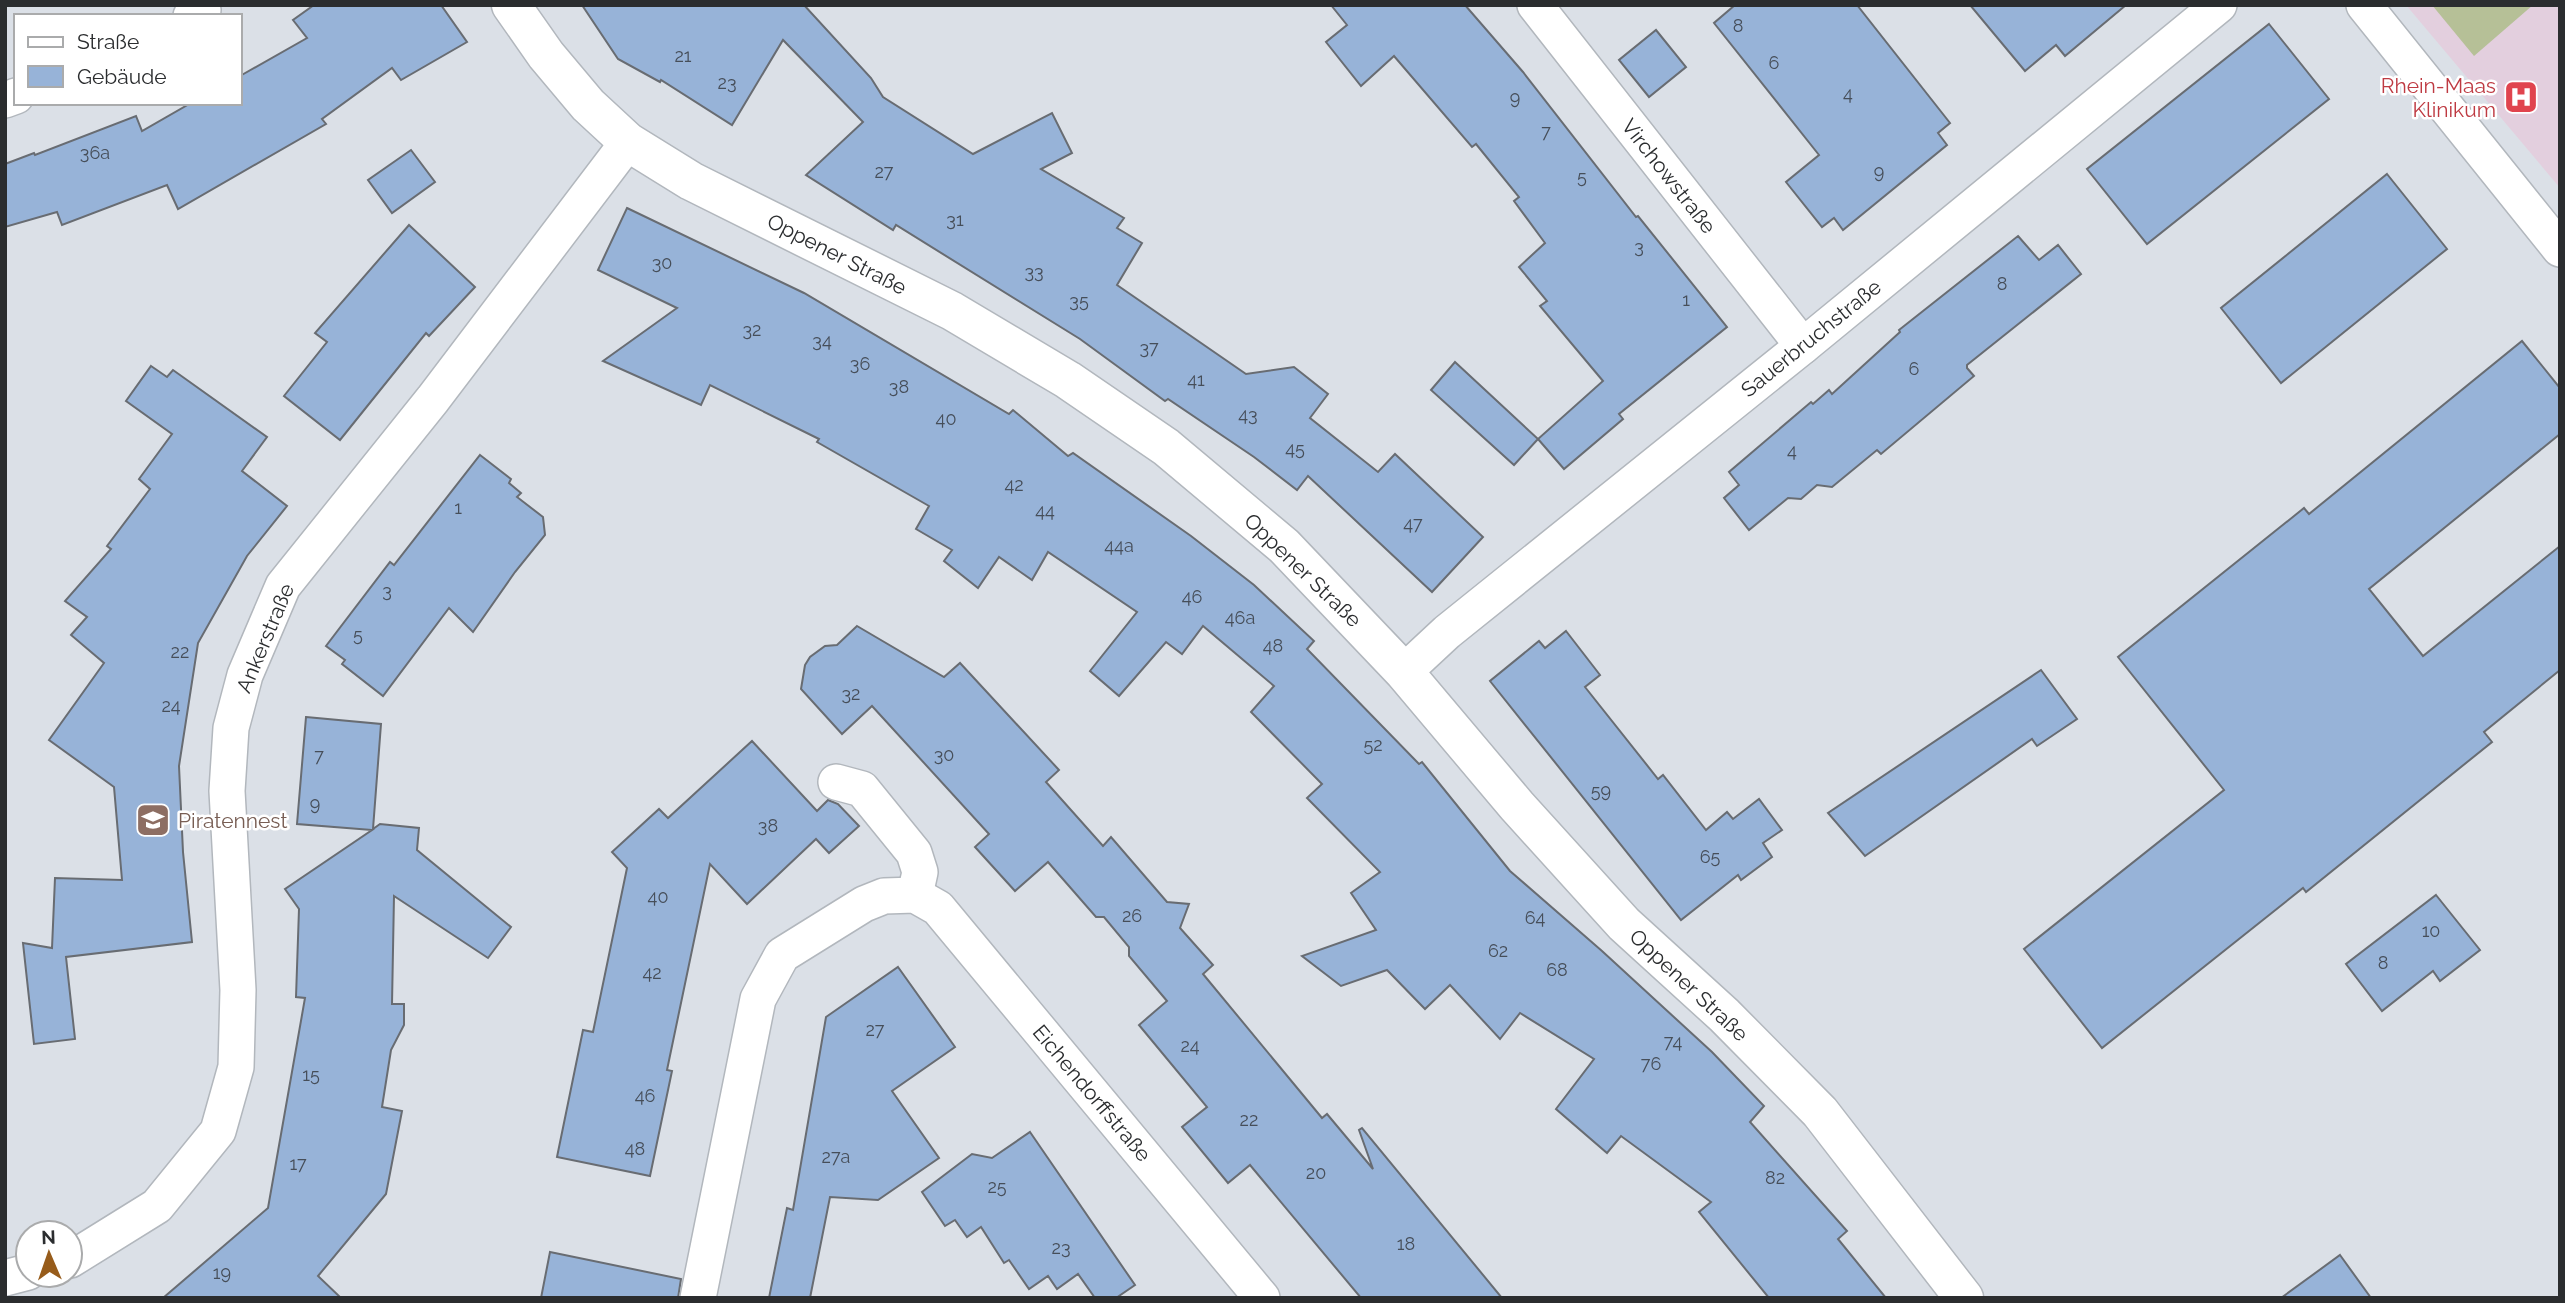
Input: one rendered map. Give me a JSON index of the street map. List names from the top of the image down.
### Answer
{
  "streets": {
    "street": [
      "Virchowstraße",
      "Oppener Straße",
      "Sauerbruchstraße",
      "Ankerstraße",
      "Eichendorffstraße"
    ]
  },
  "crossings": [
    ["Virchowstraße", "Sauerbruchstraße"],
    ["Oppener Straße", "Sauerbruchstraße"],
    ["Oppener Straße", "Ankerstraße"]
  ],
  "places": {
    "hospital": ["Rhein-Maas Klinikum"],
    "school or university": ["Piratennest"]
  },
  "house_numbers": [
    "8",
    "21",
    "6",
    "23",
    "4",
    "9",
    "7",
    "36a",
    "27",
    "9",
    "5",
    "31",
    "3",
    "30",
    "33",
    "8",
    "1",
    "35",
    "32",
    "34",
    "37",
    "36",
    "6",
    "41",
    "38",
    "43",
    "40",
    "45",
    "4",
    "42",
    "1",
    "44",
    "47",
    "44a",
    "3",
    "46",
    "46a",
    "5",
    "48",
    "22",
    "32",
    "24",
    "52",
    "30",
    "7",
    "59",
    "9",
    "38",
    "65",
    "40",
    "26",
    "64",
    "10",
    "62",
    "8",
    "68",
    "42",
    "27",
    "74",
    "24",
    "76",
    "15",
    "46",
    "22",
    "48",
    "27a",
    "17",
    "20",
    "82",
    "25",
    "18",
    "23",
    "19"
  ],
  "legend": ["Straße", "Gebäude"],
  "north": "top"
}
